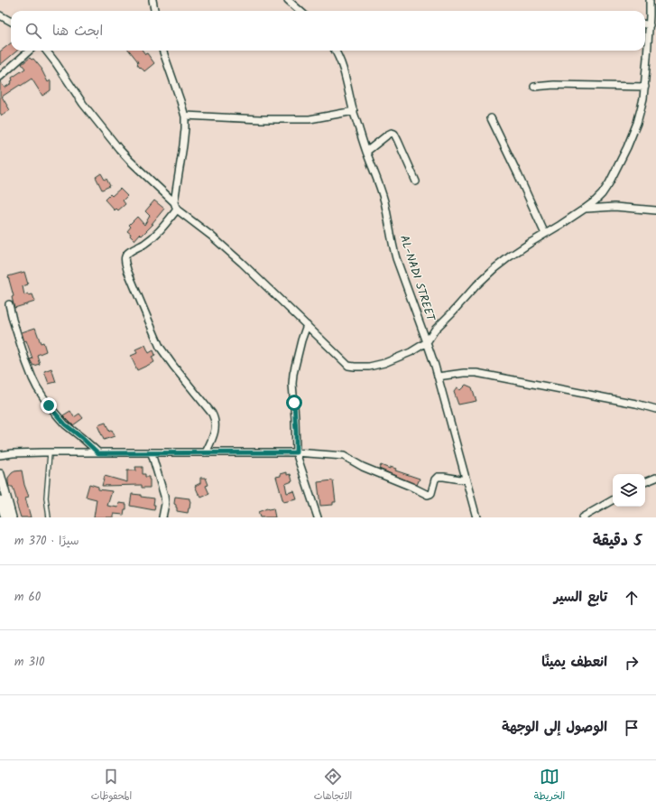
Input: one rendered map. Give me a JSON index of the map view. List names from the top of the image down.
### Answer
{
  "streets": {
    "street": ["AL-NADI STREET"]
  },
  "page": {
    "search": "ابحث هنا",
    "heading": ["5 دقيقة", "سيرًا · 370 m"],
    "list": [
      ["تابع السير", "60 m"],
      ["انعطف يمينًا", "310 m"],
      "الوصول إلى الوجهة"
    ],
    "nav": ["الخريطة", "الاتجاهات", "المحفوظات"]
  }
}
